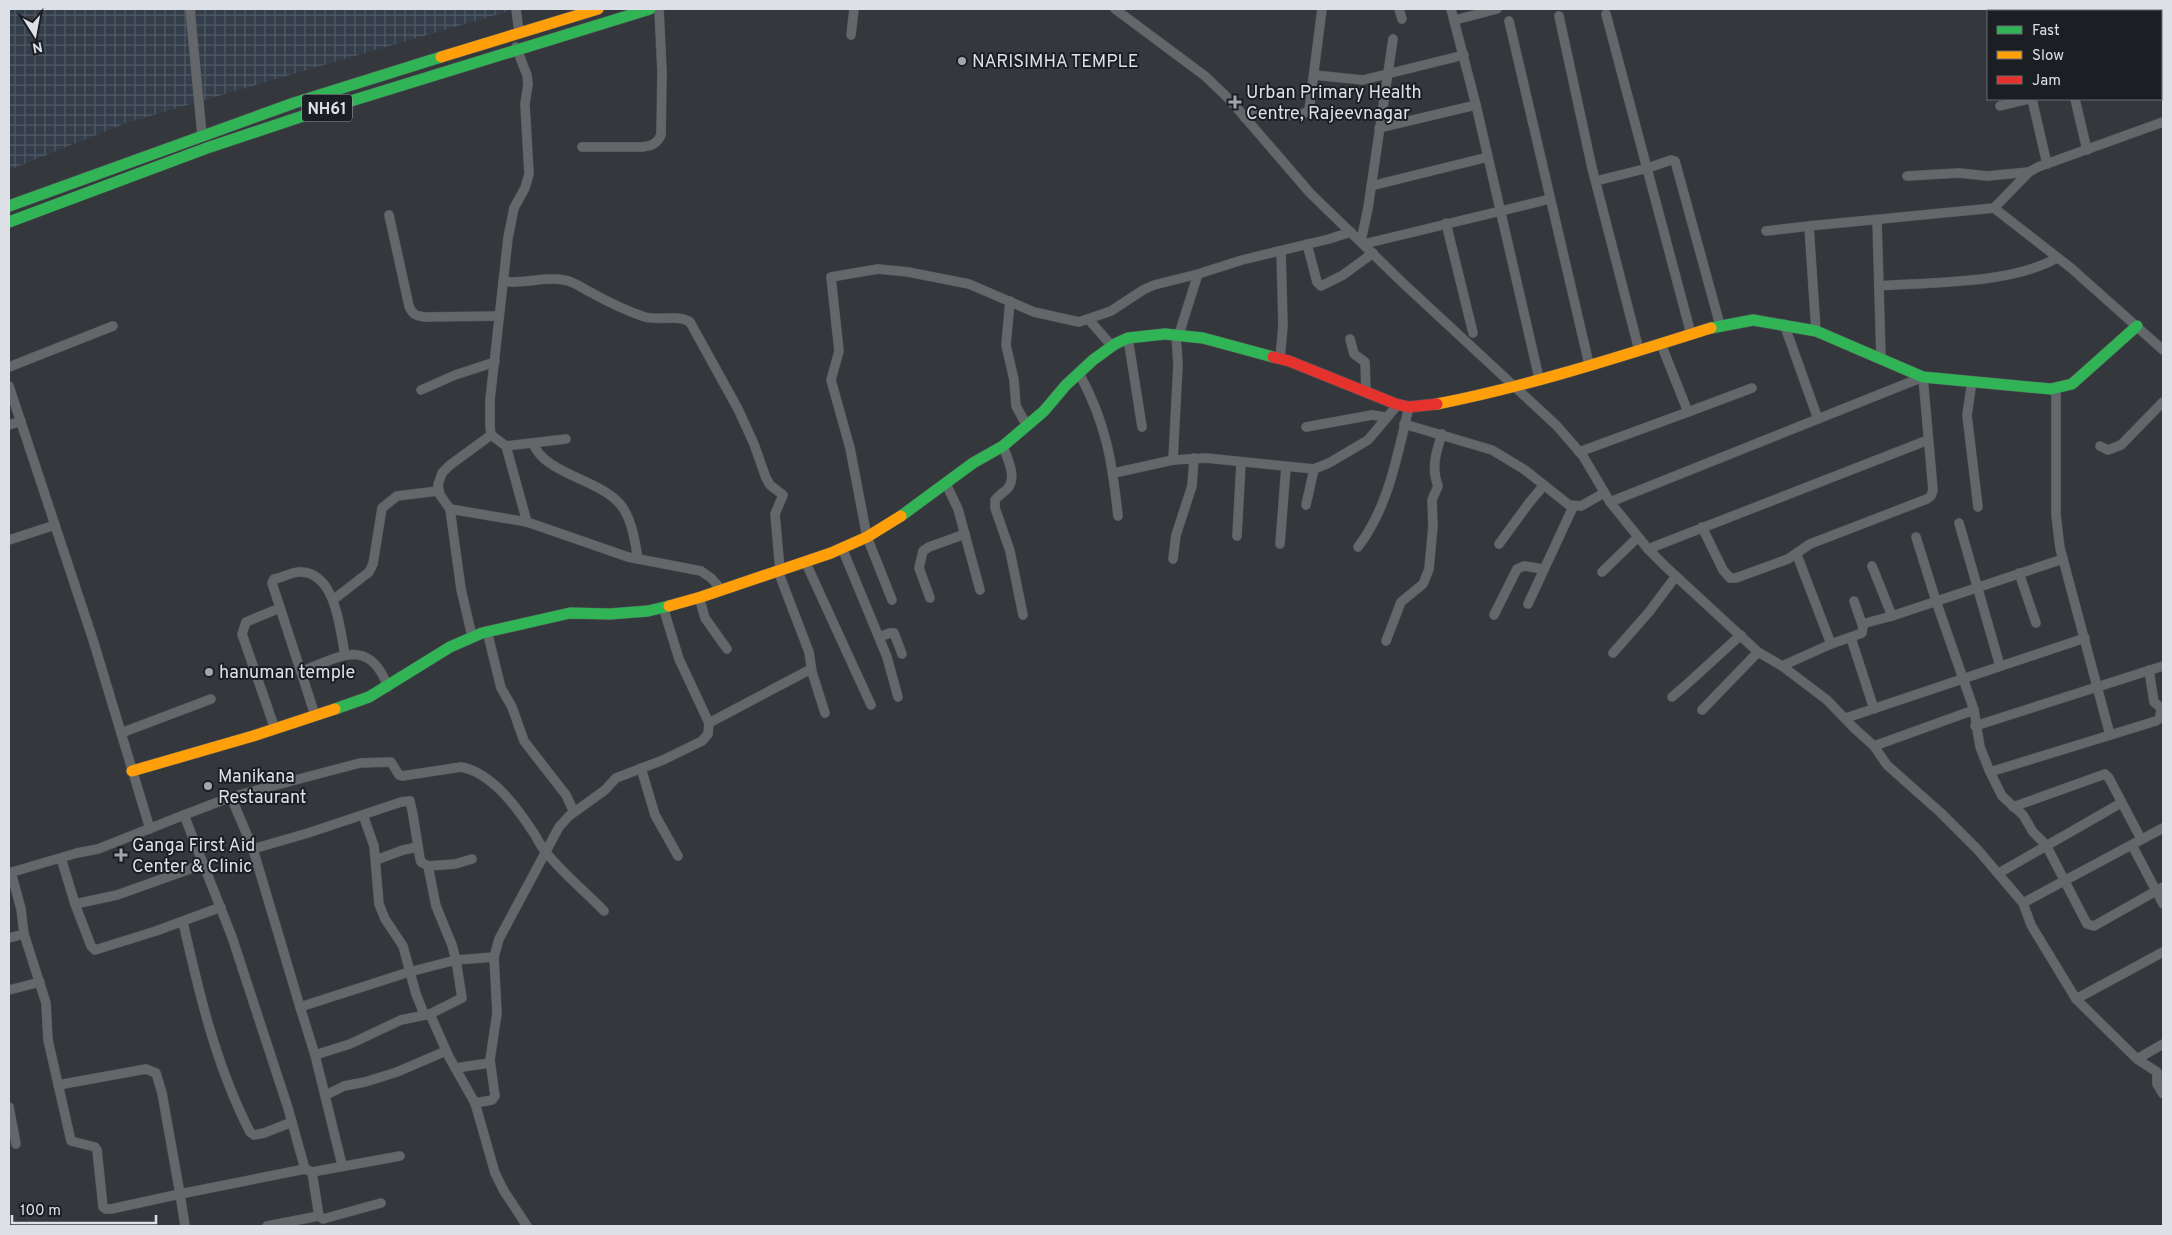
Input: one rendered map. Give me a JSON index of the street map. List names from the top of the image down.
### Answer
{
  "streets": {
    "main road": ["NH61"]
  },
  "places": {
    "other": ["NARISIMHA TEMPLE", "hanuman temple", "Manikana Restaurant"],
    "health": ["Urban Primary Health Centre, Rajeevnagar", "Ganga First Aid Center & Clinic"]
  },
  "legend": ["Fast", "Slow", "Jam"],
  "scale_bar": "100 m",
  "north": "bottom"
}
